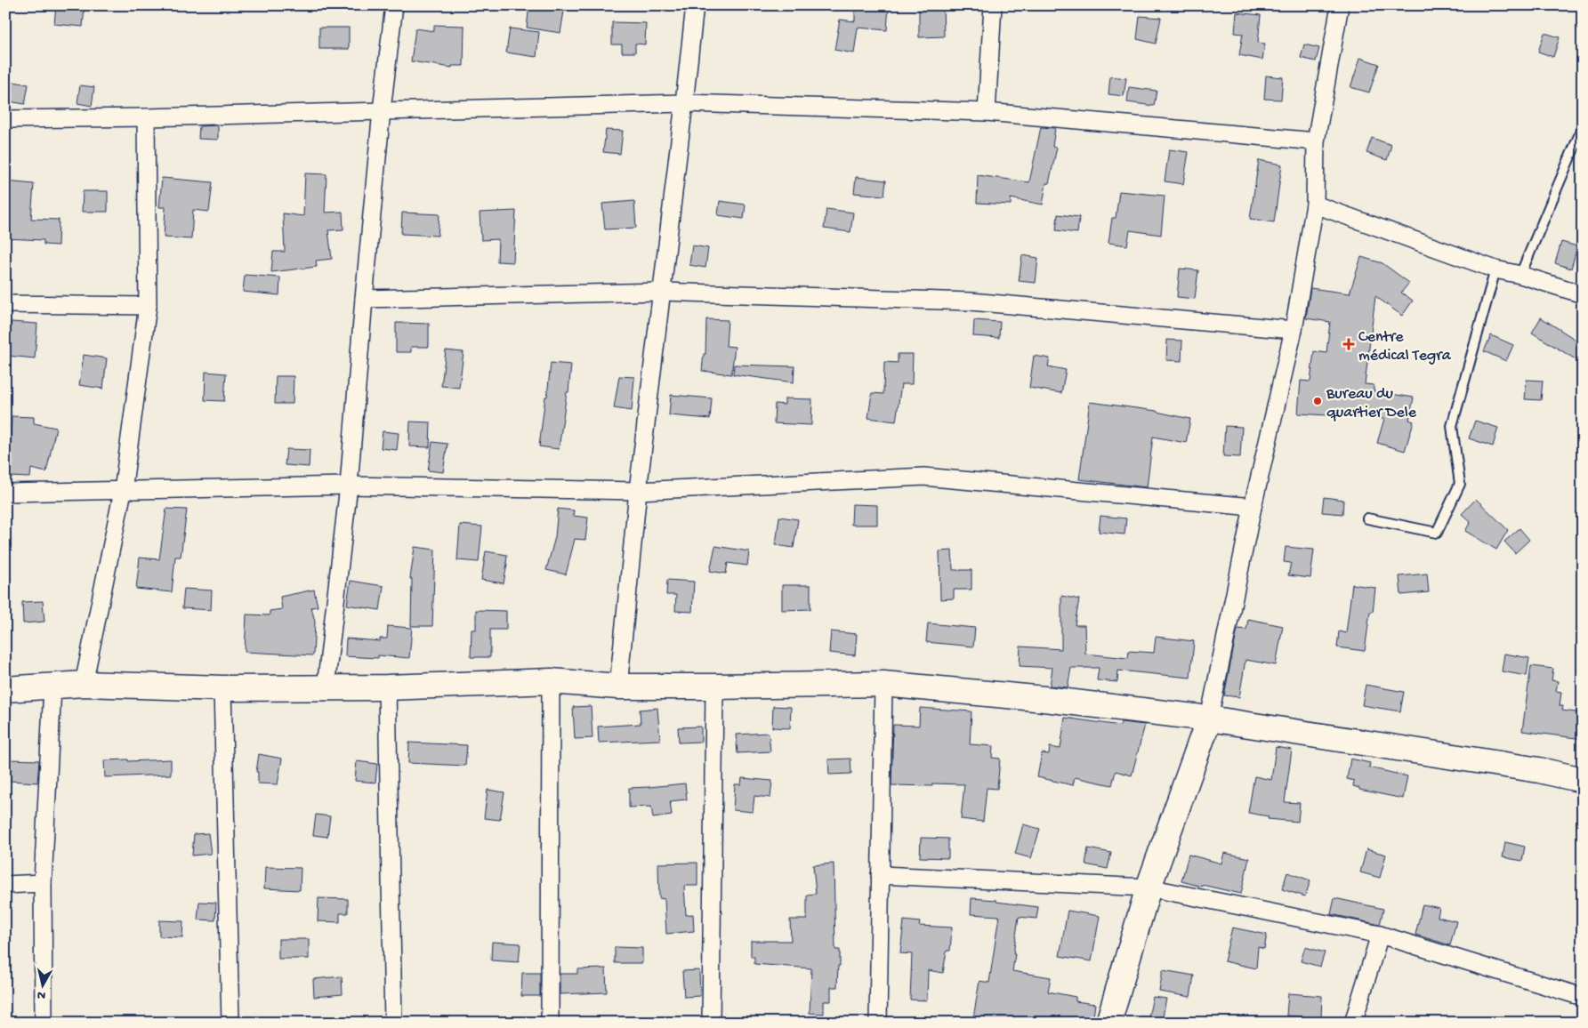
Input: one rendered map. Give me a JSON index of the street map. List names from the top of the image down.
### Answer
{
  "places": {
    "health": ["Centre médical Tegra"],
    "other": ["Bureau du quartier Dele"]
  },
  "north": "bottom"
}
